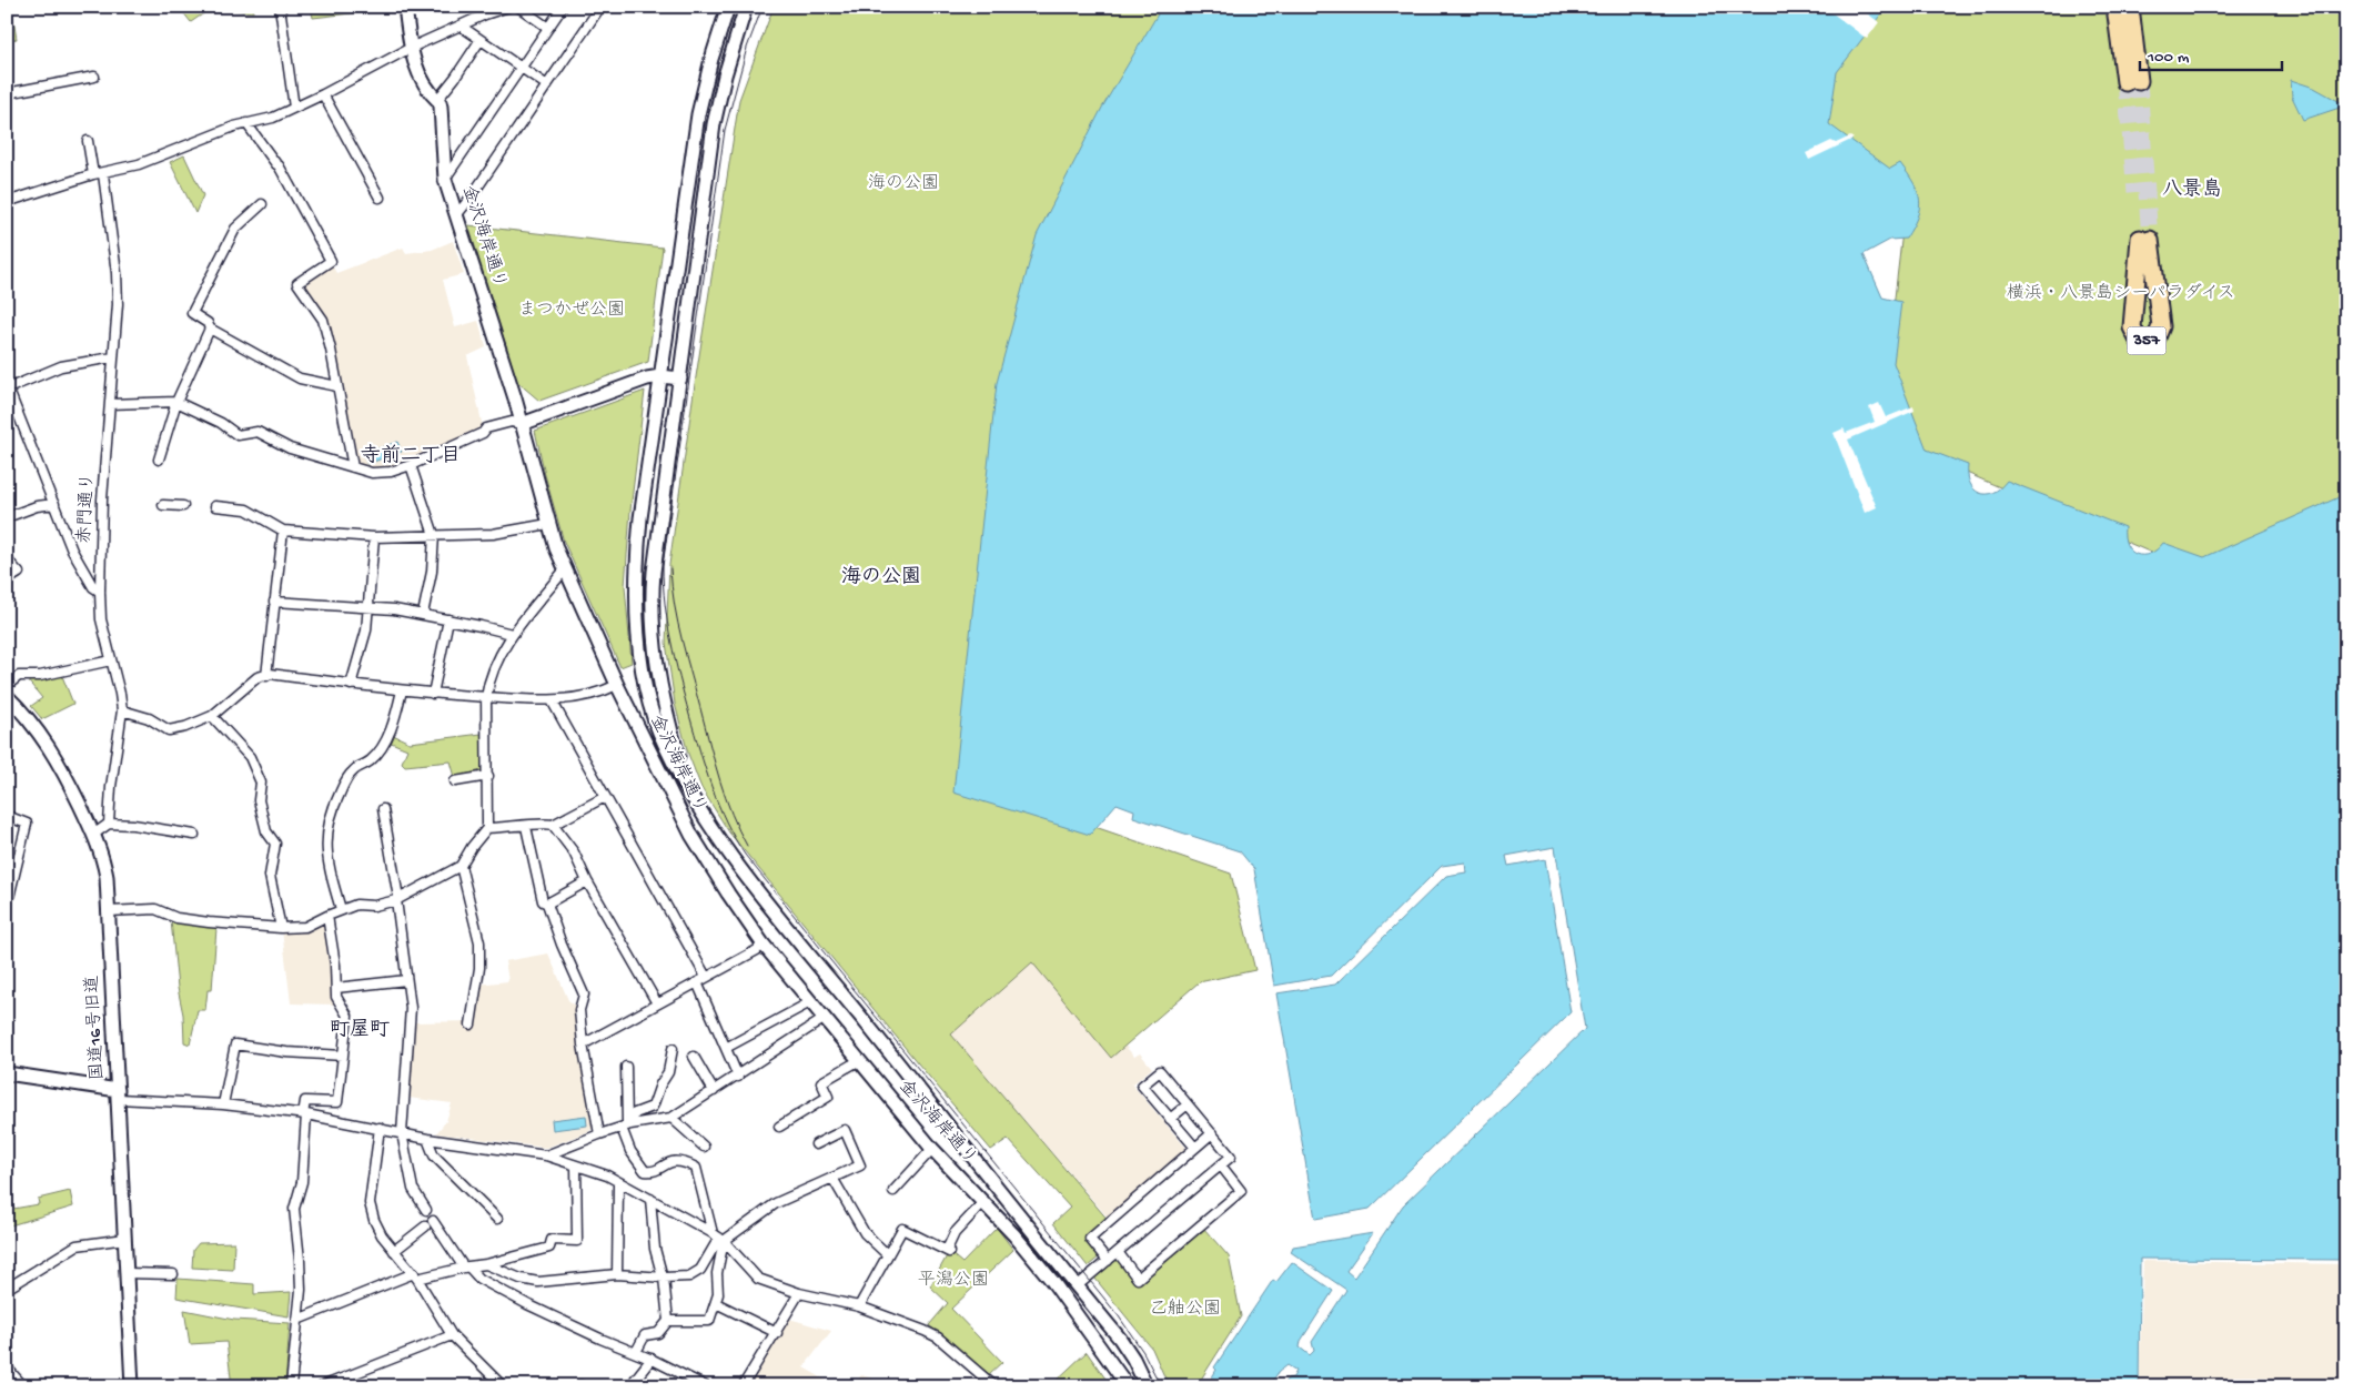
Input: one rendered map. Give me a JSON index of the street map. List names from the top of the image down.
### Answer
{
  "streets": {
    "highway": ["357"],
    "street": ["金沢海岸通り", "赤門通り", "国道16号旧道"]
  },
  "districts": [
    "八景島",
    "寺前二丁目",
    "海の公園",
    "町屋町"
  ],
  "parks": [
    "海の公園",
    "横浜・八景島シーパラダイス",
    "まつかぜ公園",
    "平潟公園",
    "乙舳公園"
  ],
  "scale_bar": "100 m"
}
